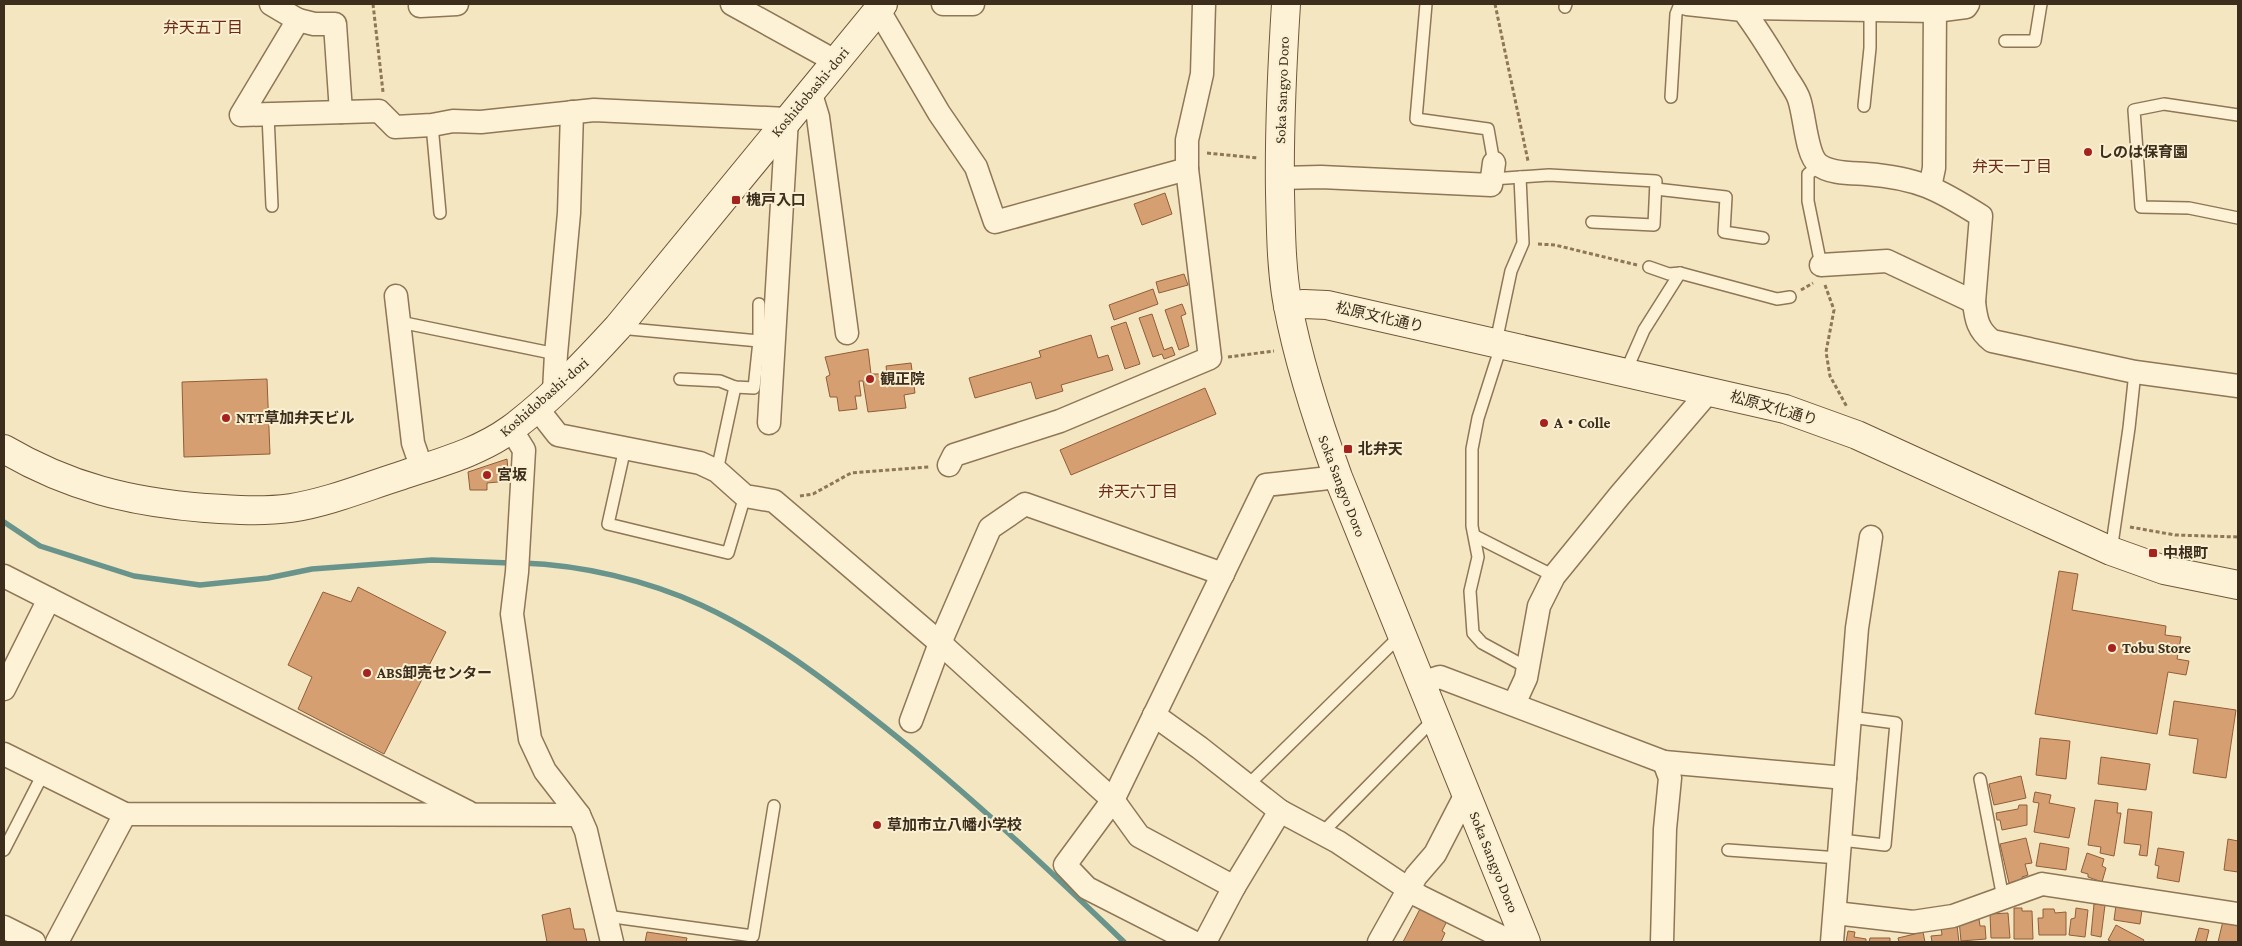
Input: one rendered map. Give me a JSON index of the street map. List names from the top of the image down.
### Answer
{
  "streets": {
    "street": ["Soka Sangyo Doro", "Koshidobashi-dori", "松原文化通り"]
  },
  "crossings": [
    ["Soka Sangyo Doro", "松原文化通り"]
  ],
  "districts": ["弁天五丁目", "弁天一丁目", "弁天六丁目"],
  "places": {
    "other": [
      "しのは保育園",
      "観正院",
      "NTT草加弁天ビル",
      "A・Colle",
      "宮坂",
      "Tobu Store",
      "ABS卸売センター",
      "草加市立八幡小学校"
    ],
    "transit": ["槐戸入口", "北弁天", "中根町"]
  }
}
